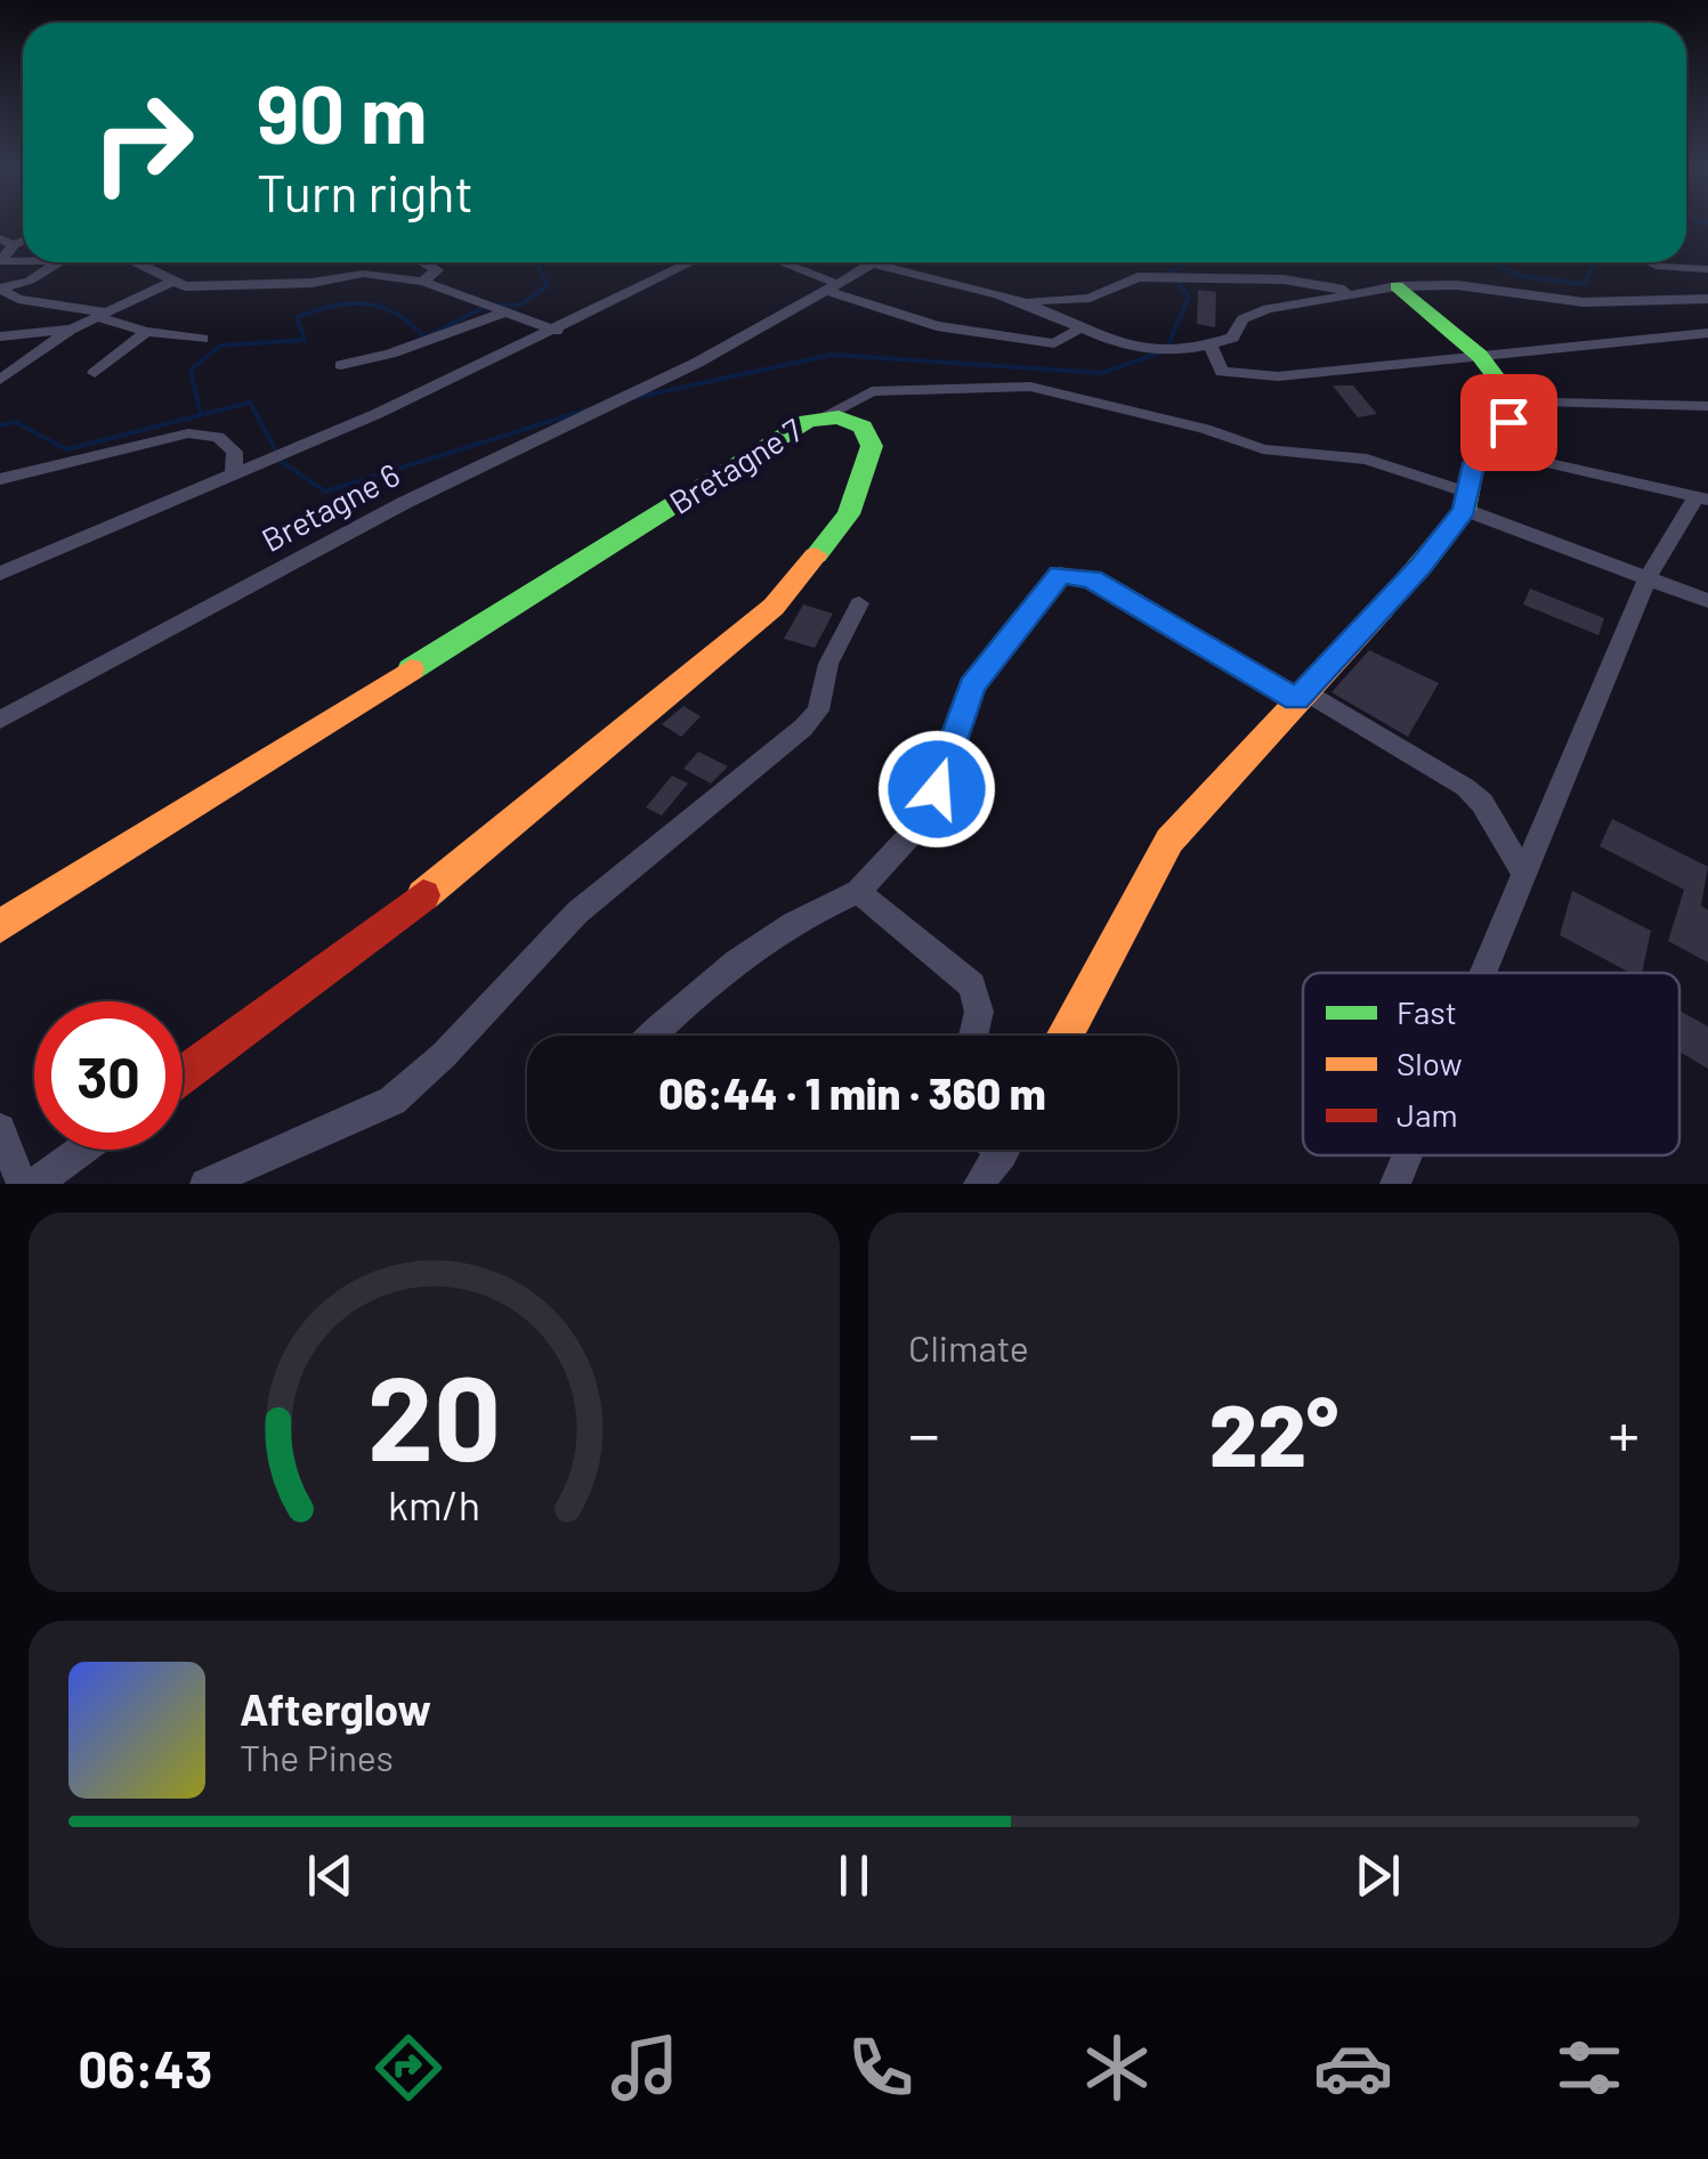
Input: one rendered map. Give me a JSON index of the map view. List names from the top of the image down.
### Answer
{
  "streets": {
    "street": ["Bretagne 7", "Bretagne 6"]
  },
  "legend": ["Fast", "Slow", "Jam"],
  "page": {
    "turn": ["90 m", "Turn right"],
    "limit": "30",
    "trip": "06:44 · 1 min · 360 m",
    "tile": "Climate",
    "heat": ["−", "22°", "+"],
    "song": ["Afterglow", "The Pines"],
    "tabs": "06:43",
    "gauge": ["20", "km/h"]
  }
}
